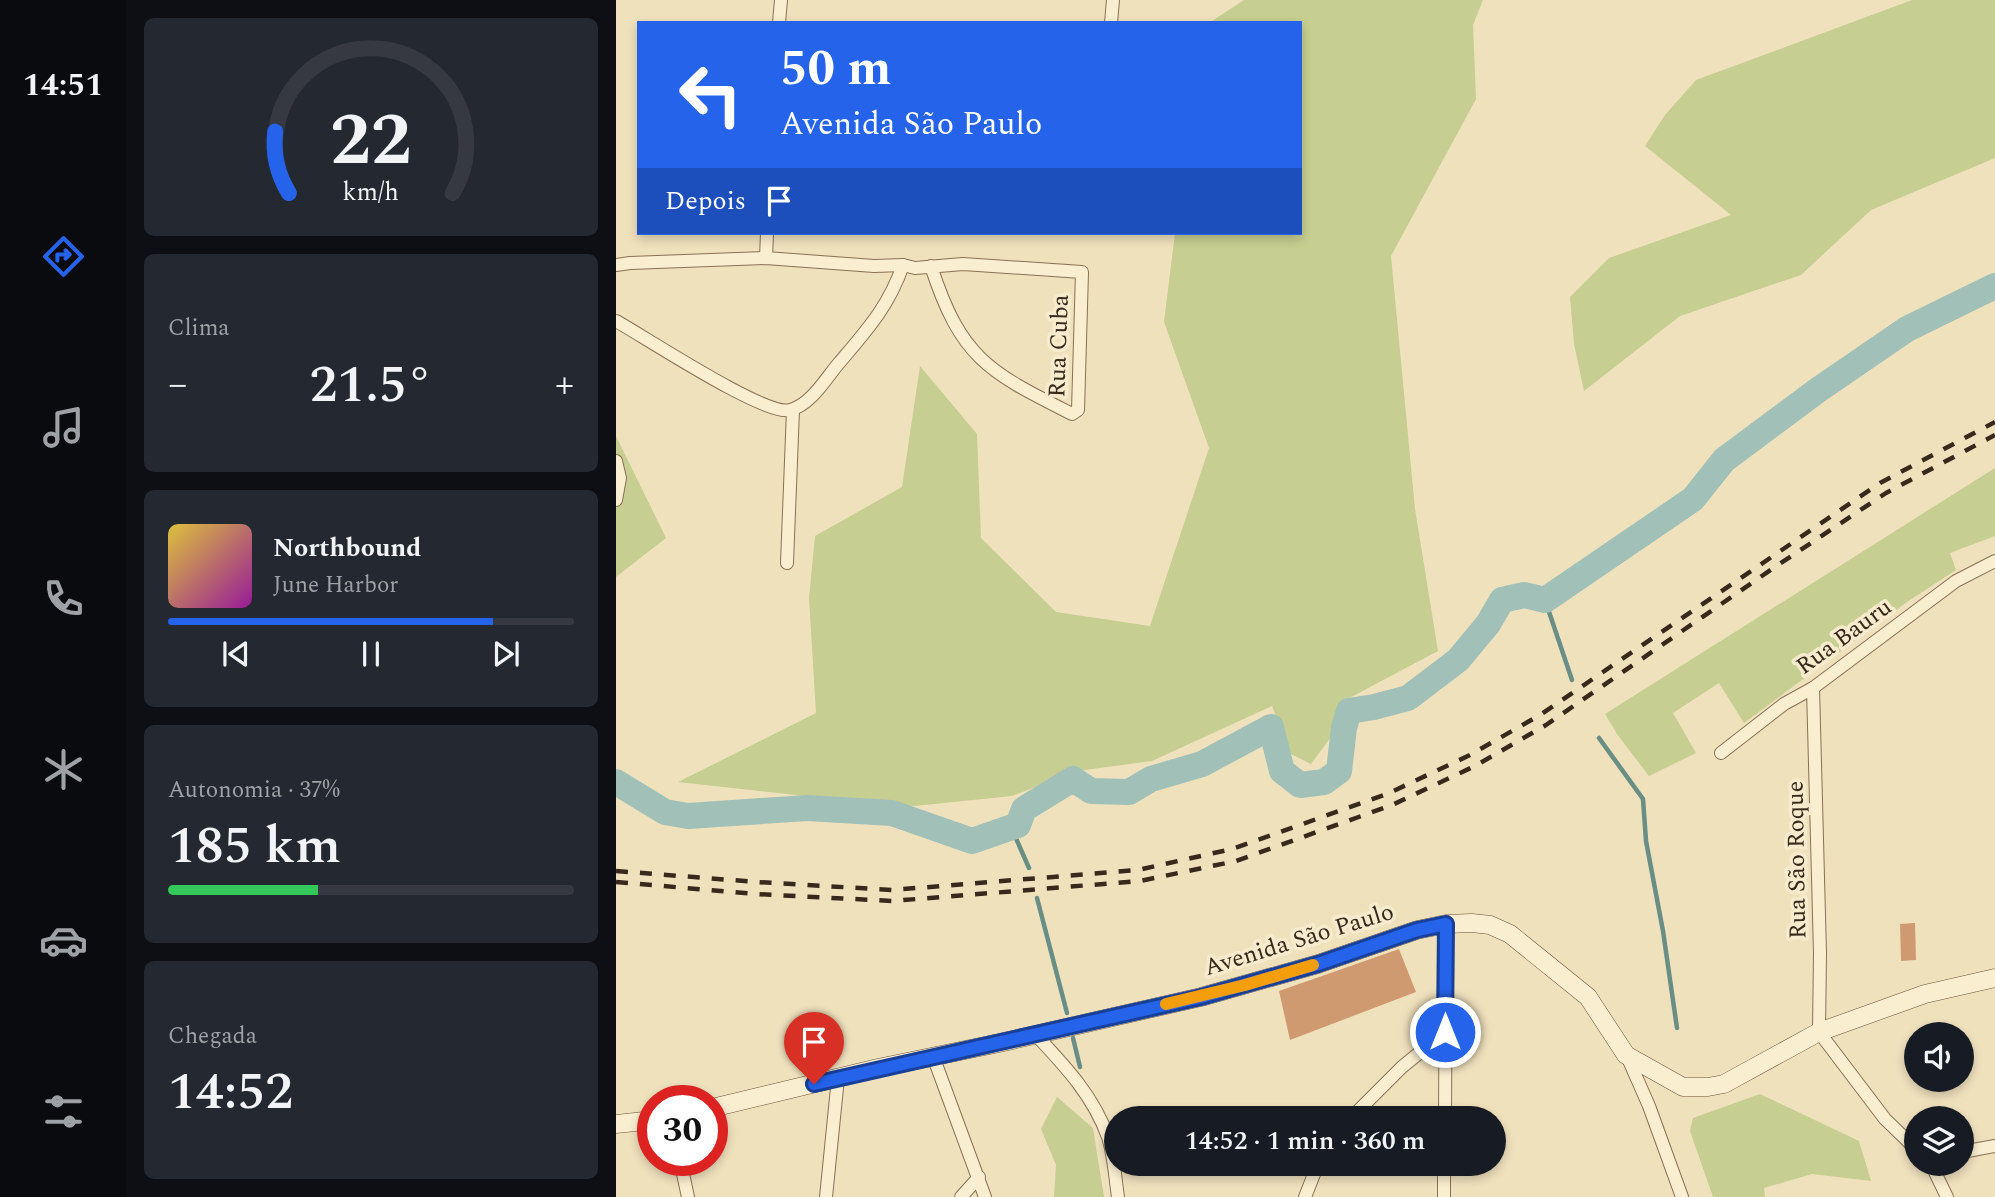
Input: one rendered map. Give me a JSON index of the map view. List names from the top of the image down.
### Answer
{
  "streets": {
    "main road": ["Avenida São Paulo"],
    "street": ["Rua Cuba", "Rua Bauru", "Rua São Roque"]
  },
  "crossings": [
    ["Rua Bauru", "Rua São Roque"],
    ["Rua São Roque", "Avenida São Paulo"]
  ],
  "page": {
    "tabs": "14:51",
    "turn": ["50 m", "Avenida São Paulo"],
    "then": "Depois",
    "tile": [
      "Clima",
      ["Autonomia · 37%", "185 km"],
      ["Chegada", "14:52"]
    ],
    "heat": ["−", "21.5°", "+"],
    "song": ["Northbound", "June Harbor"],
    "limit": "30",
    "trip": "14:52 · 1 min · 360 m",
    "gauge": ["22", "km/h"]
  }
}
